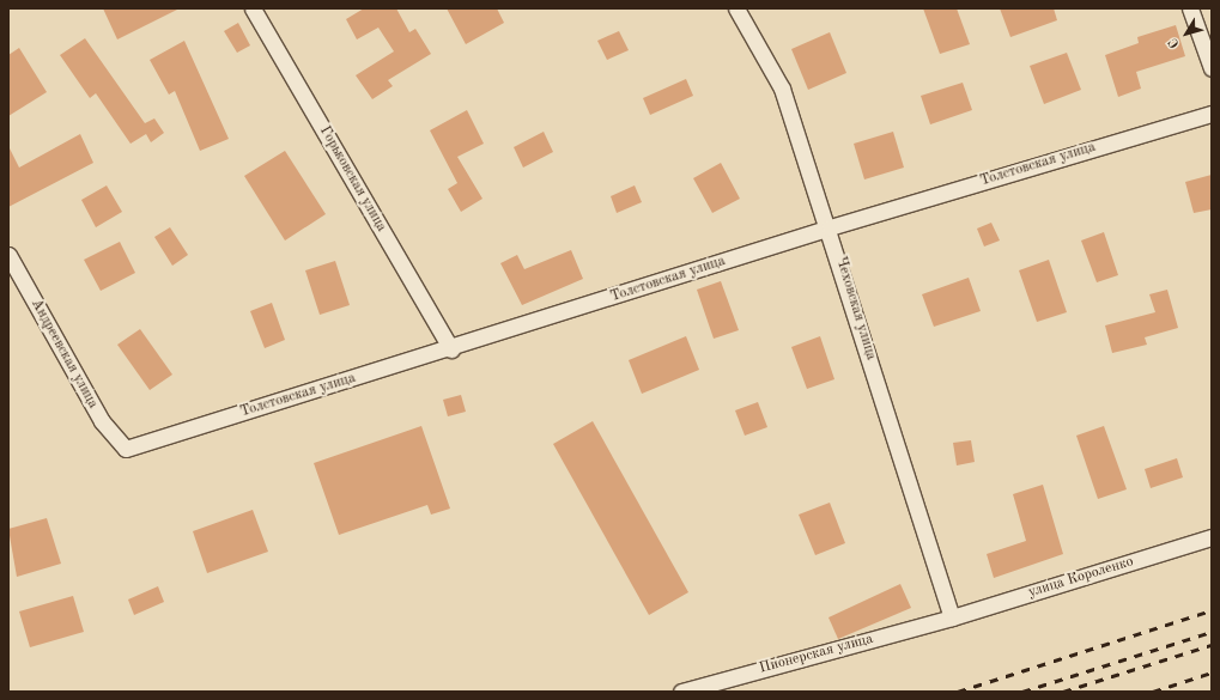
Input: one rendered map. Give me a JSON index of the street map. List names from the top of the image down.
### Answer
{
  "streets": {
    "street": [
      "Толстовская улица",
      "Горьковская улица",
      "Чеховская улица",
      "Андреевская улица",
      "улица Короленко",
      "Пионерская улица"
    ]
  },
  "crossings": [
    ["Толстовская улица", "Горьковская улица"],
    ["Толстовская улица", "Чеховская улица"],
    ["Толстовская улица", "Андреевская улица"],
    ["Чеховская улица", "улица Короленко"],
    ["Чеховская улица", "Пионерская улица"],
    ["улица Короленко", "Пионерская улица"]
  ],
  "north": "bottom left"
}
